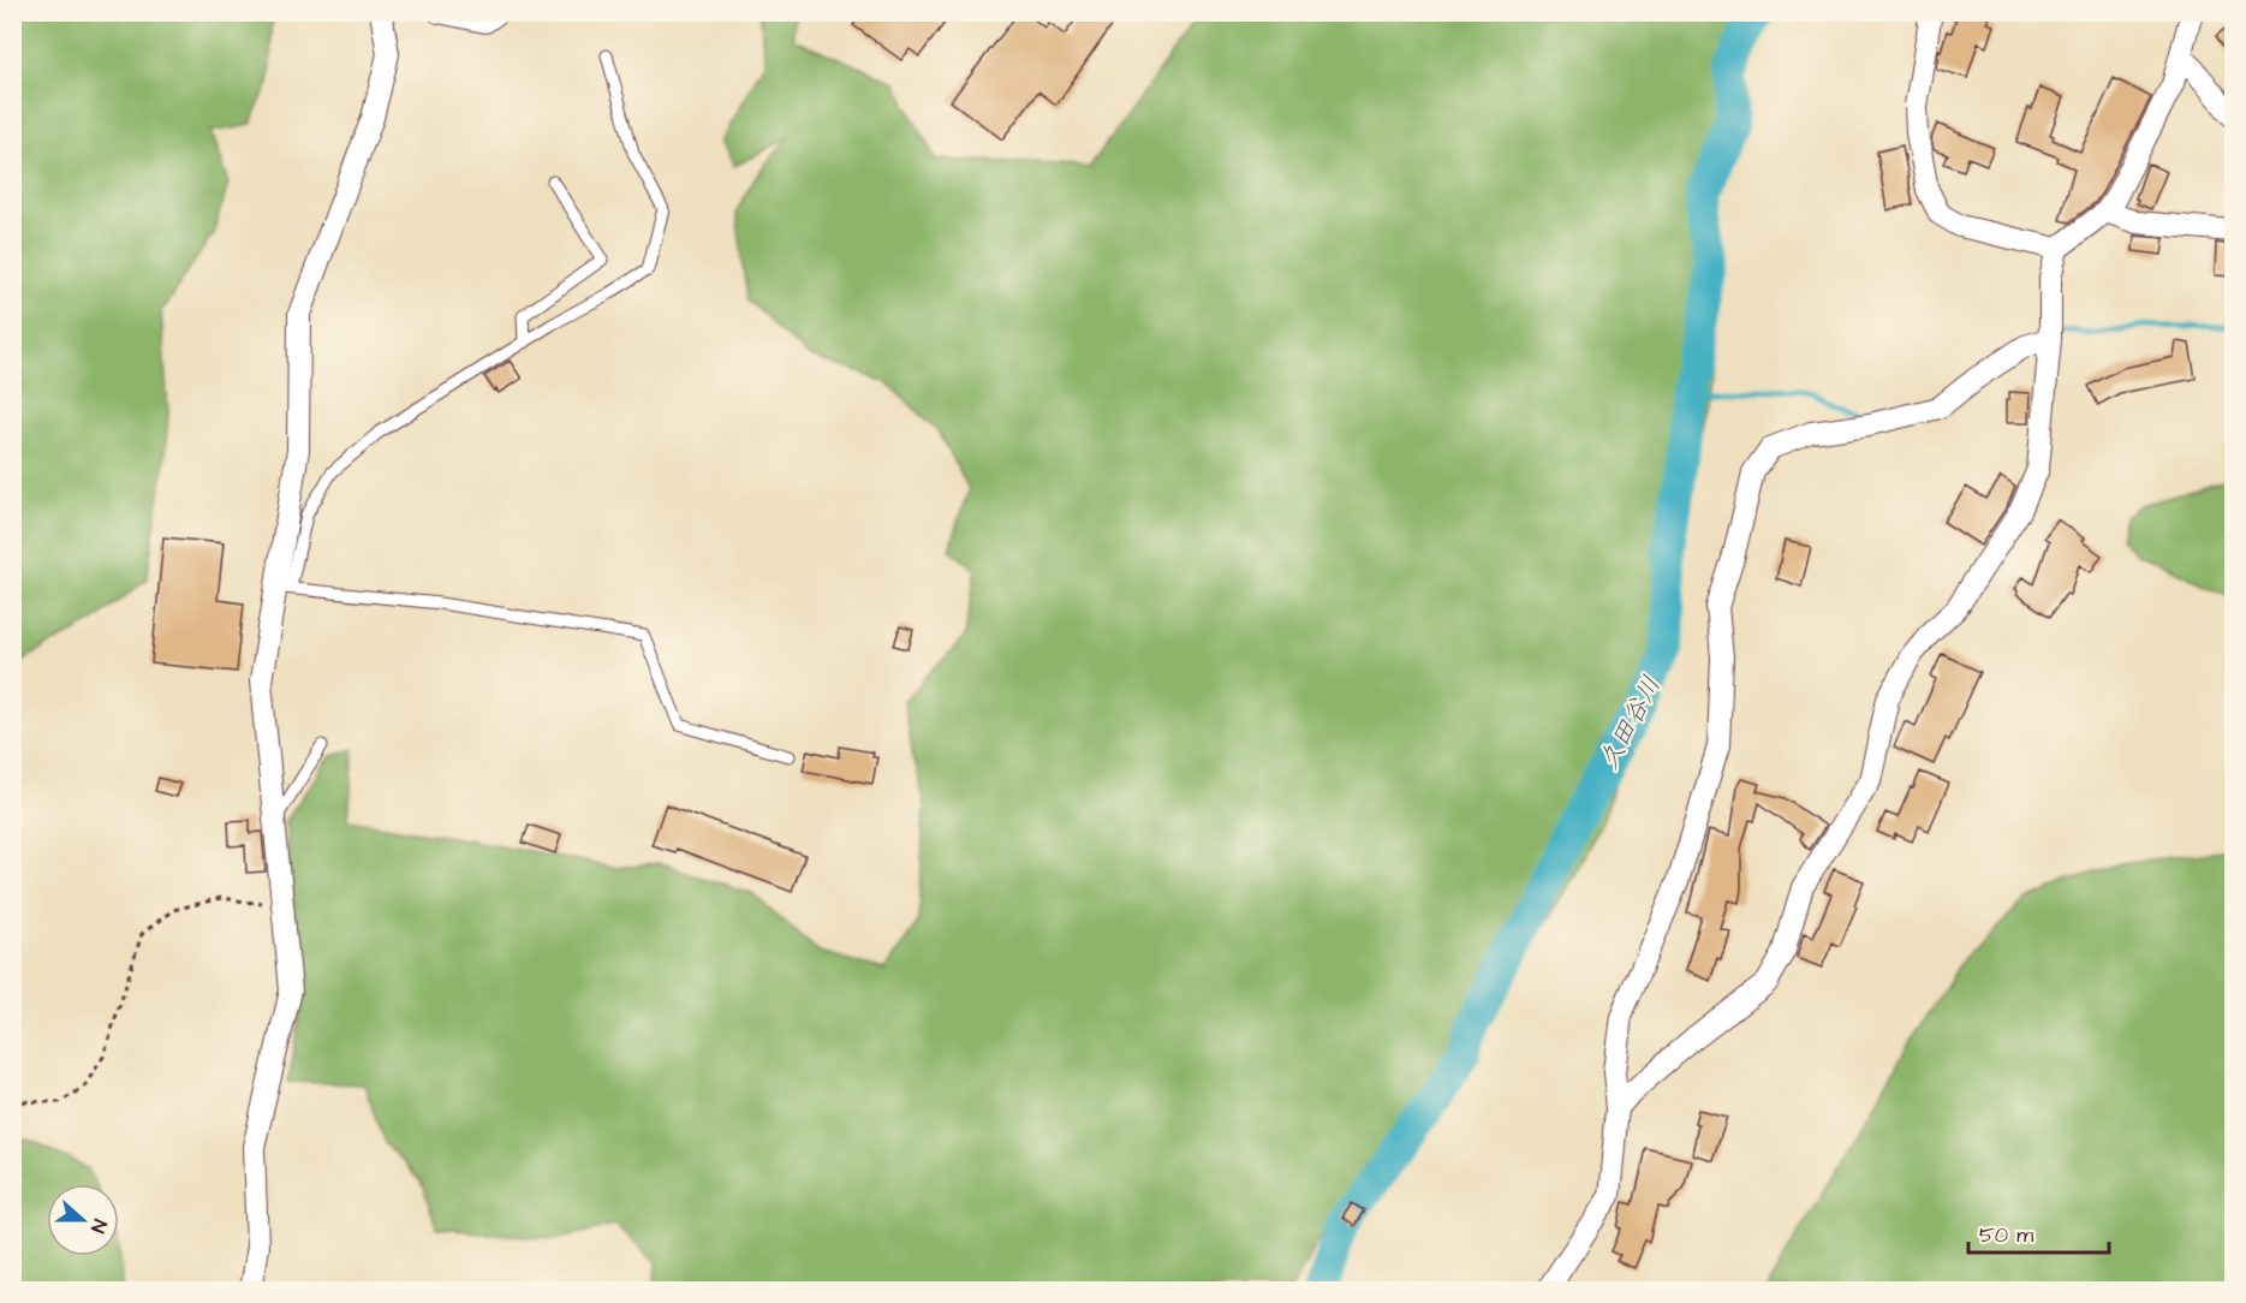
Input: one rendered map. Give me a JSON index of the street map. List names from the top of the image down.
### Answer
{
  "water": ["久田谷川"],
  "scale_bar": "50 m",
  "north": "right"
}
